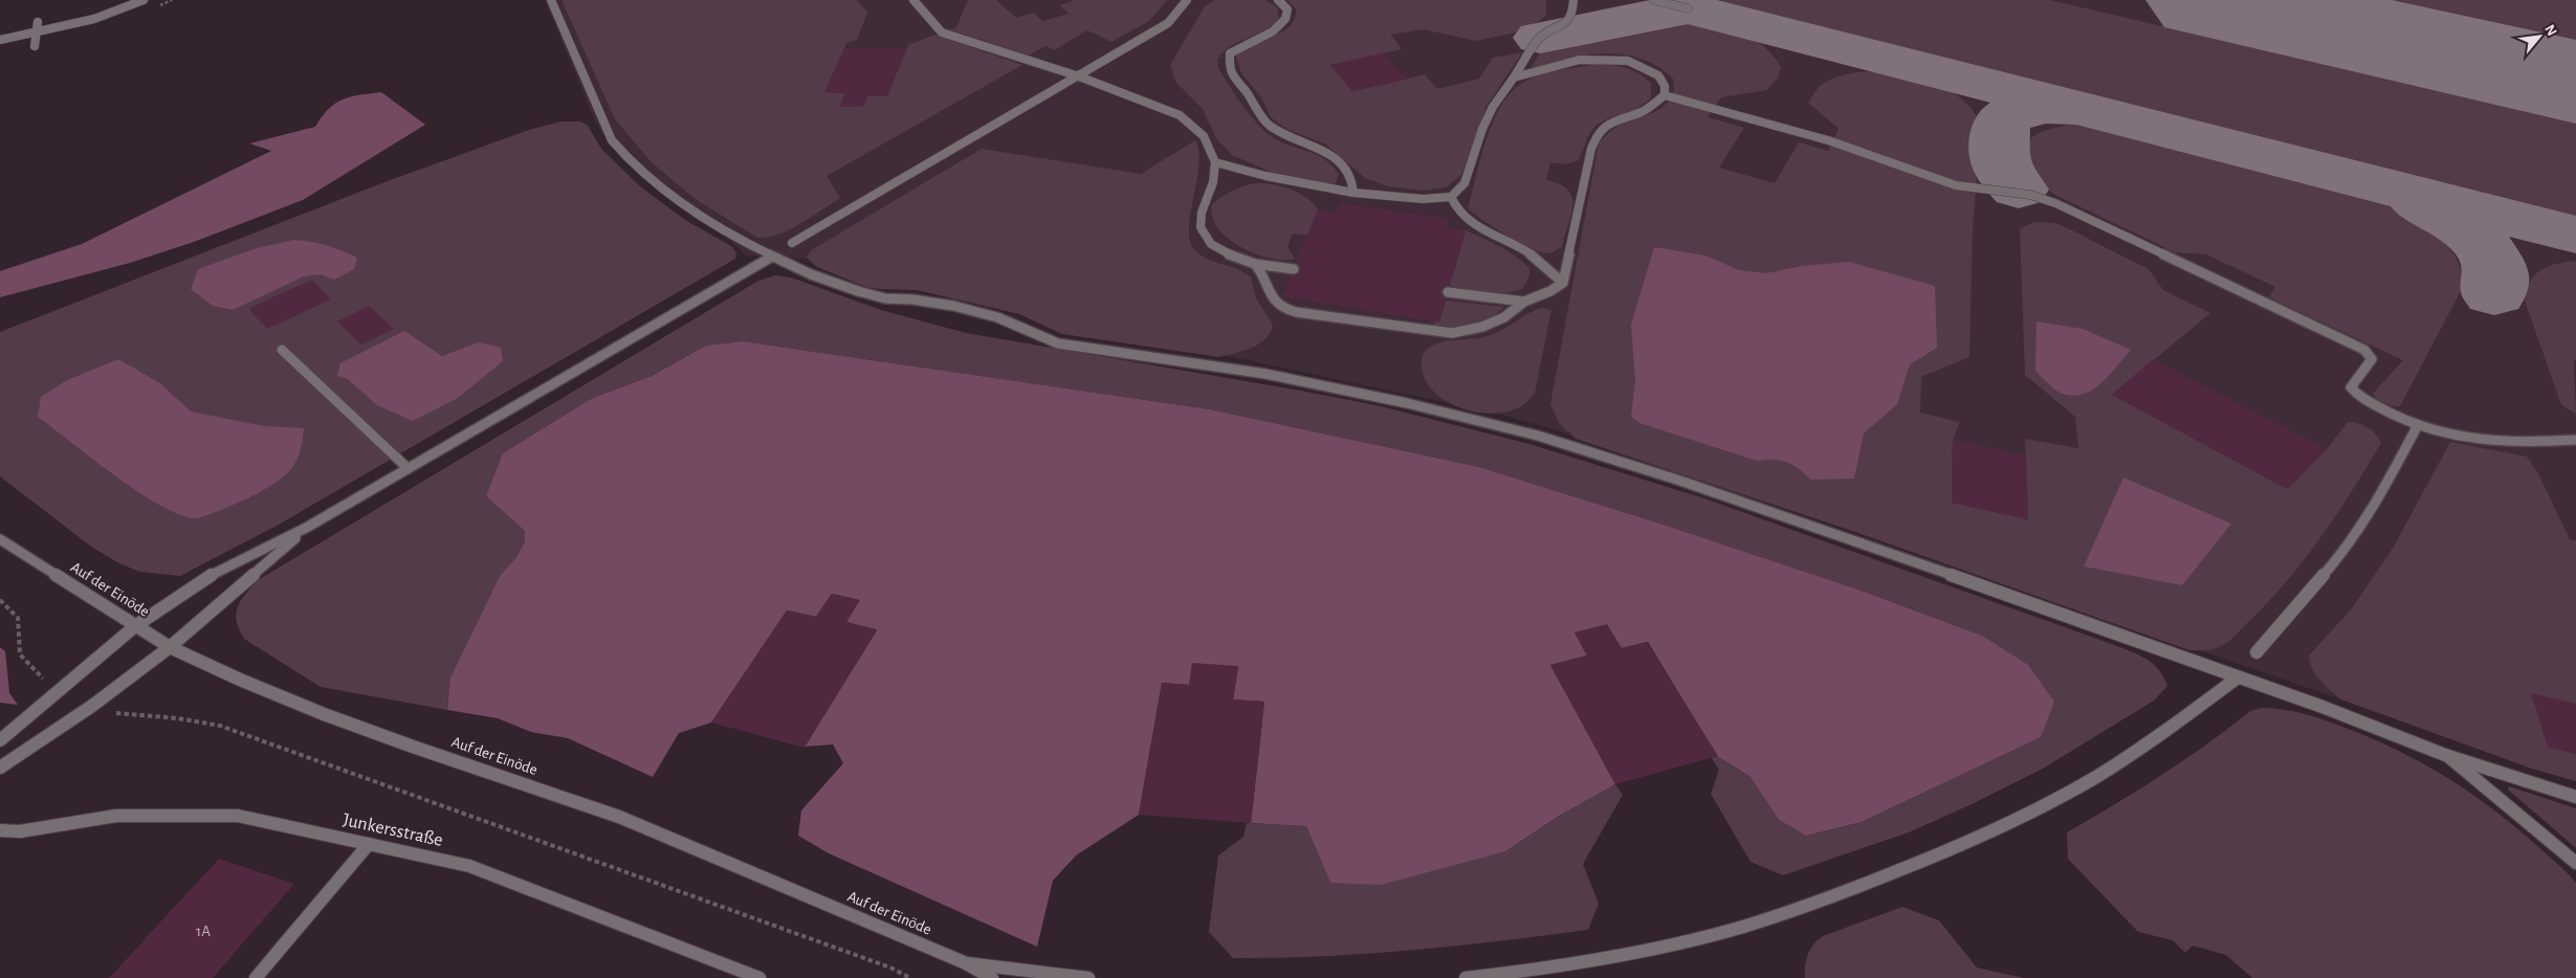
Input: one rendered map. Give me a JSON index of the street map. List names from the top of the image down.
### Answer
{
  "streets": {
    "street": ["Auf der Einöde", "Junkersstraße"]
  },
  "house_numbers": ["1A"],
  "north": "top right"
}
